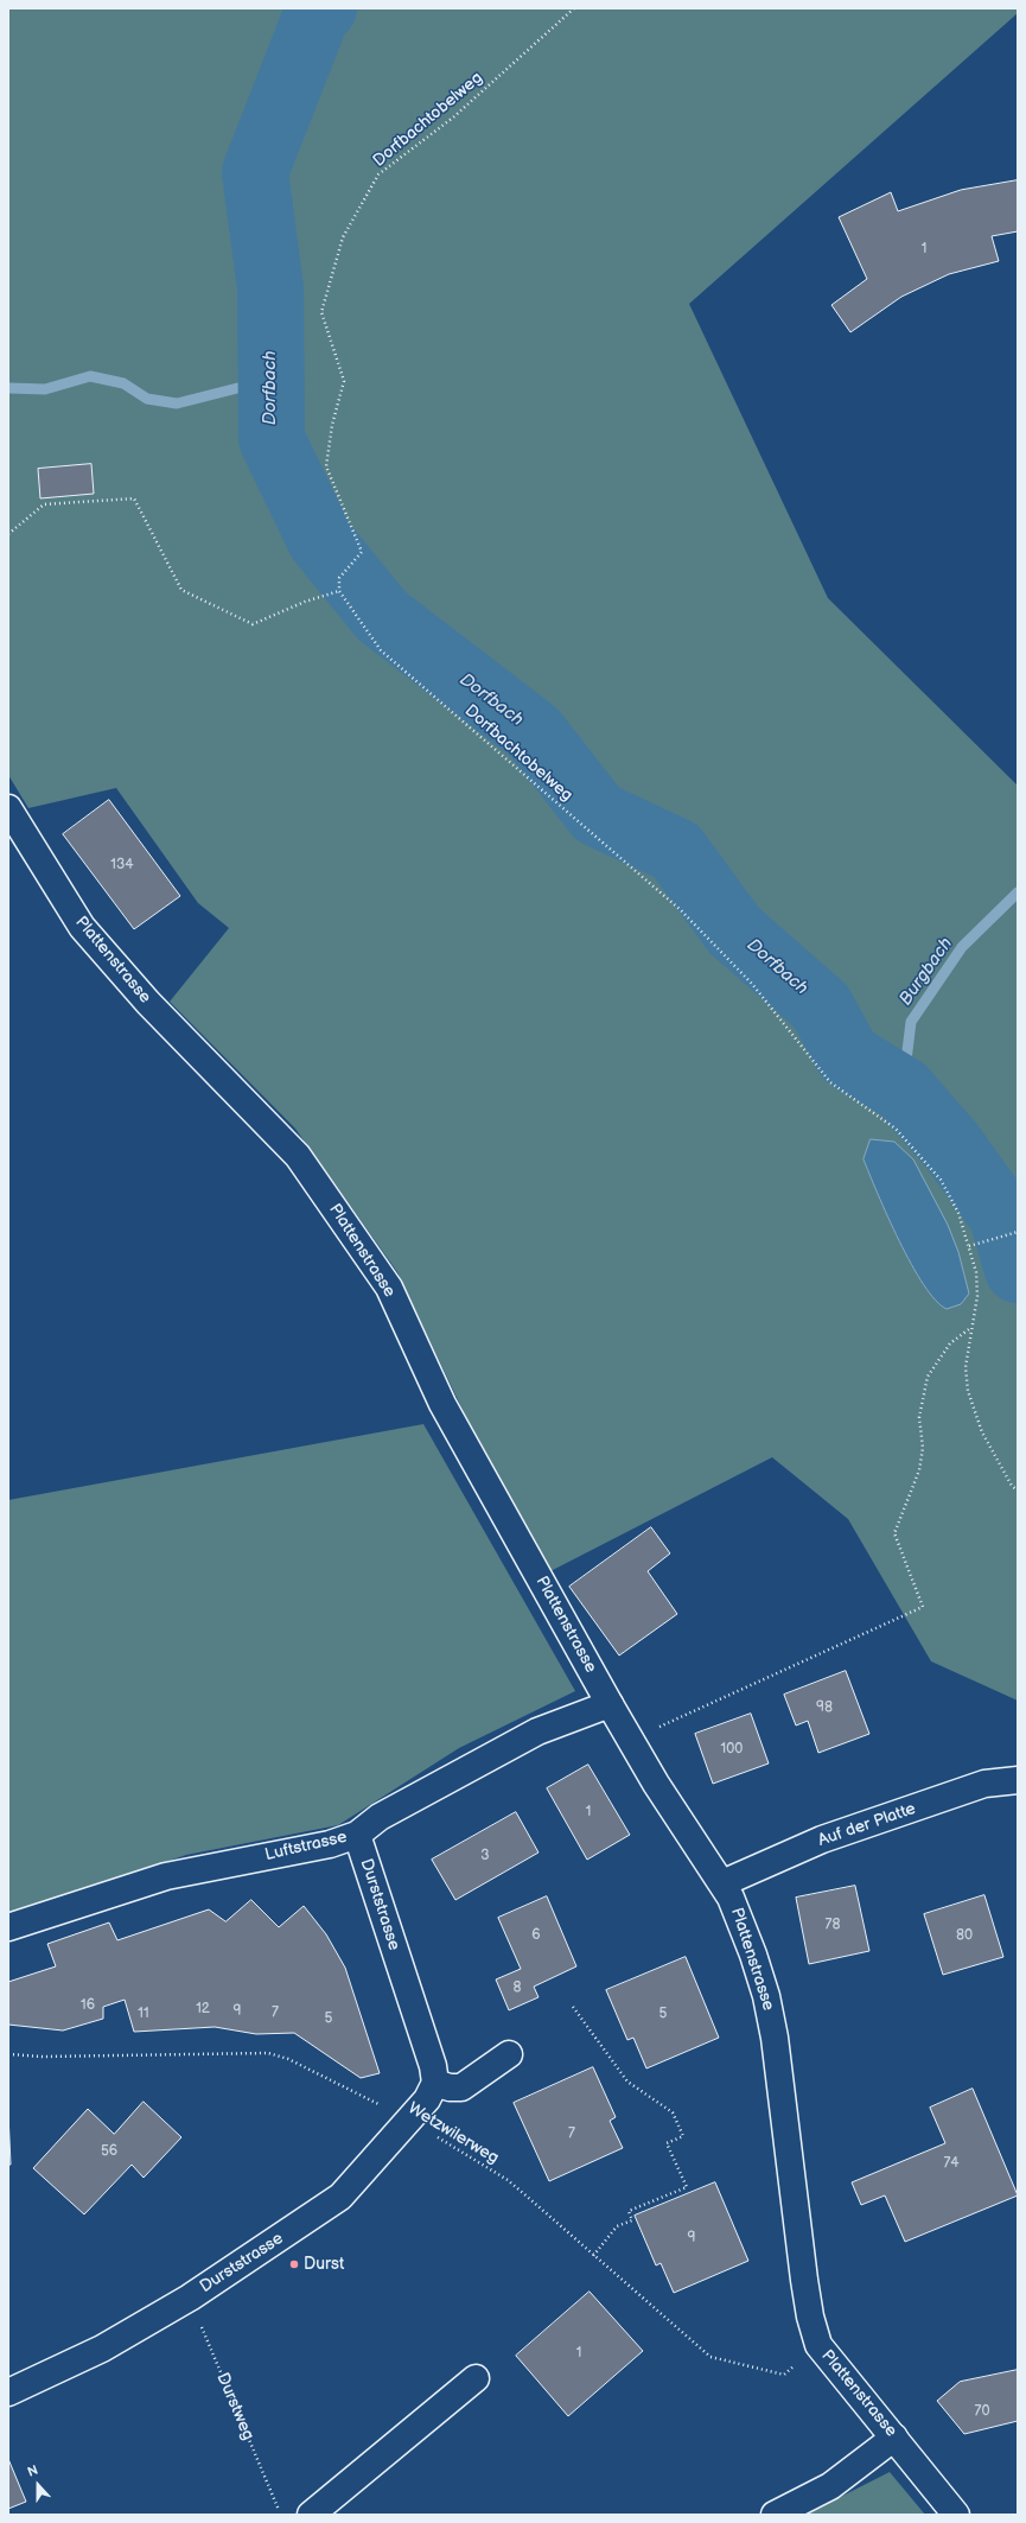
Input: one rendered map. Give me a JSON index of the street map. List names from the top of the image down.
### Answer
{
  "streets": {
    "street": [
      "Plattenstrasse",
      "Auf der Platte",
      "Luftstrasse",
      "Durststrasse"
    ],
    "path": ["Dorfbachtobelweg", "Wetzwilerweg", "Durstweg"]
  },
  "crossings": [
    ["Plattenstrasse", "Auf der Platte"],
    ["Plattenstrasse", "Luftstrasse"],
    ["Plattenstrasse", "Wetzwilerweg"],
    ["Luftstrasse", "Durststrasse"],
    ["Durststrasse", "Wetzwilerweg"],
    ["Durststrasse", "Durstweg"]
  ],
  "water": ["Dorfbach", "Burgbach"],
  "places": ["Durst"],
  "house_numbers": [
    "1",
    "134",
    "98",
    "100",
    "1",
    "3",
    "78",
    "6",
    "80",
    "8",
    "16",
    "12",
    "9",
    "7",
    "11",
    "5",
    "5",
    "7",
    "56",
    "74",
    "9",
    "1",
    "70"
  ],
  "north": "top"
}
